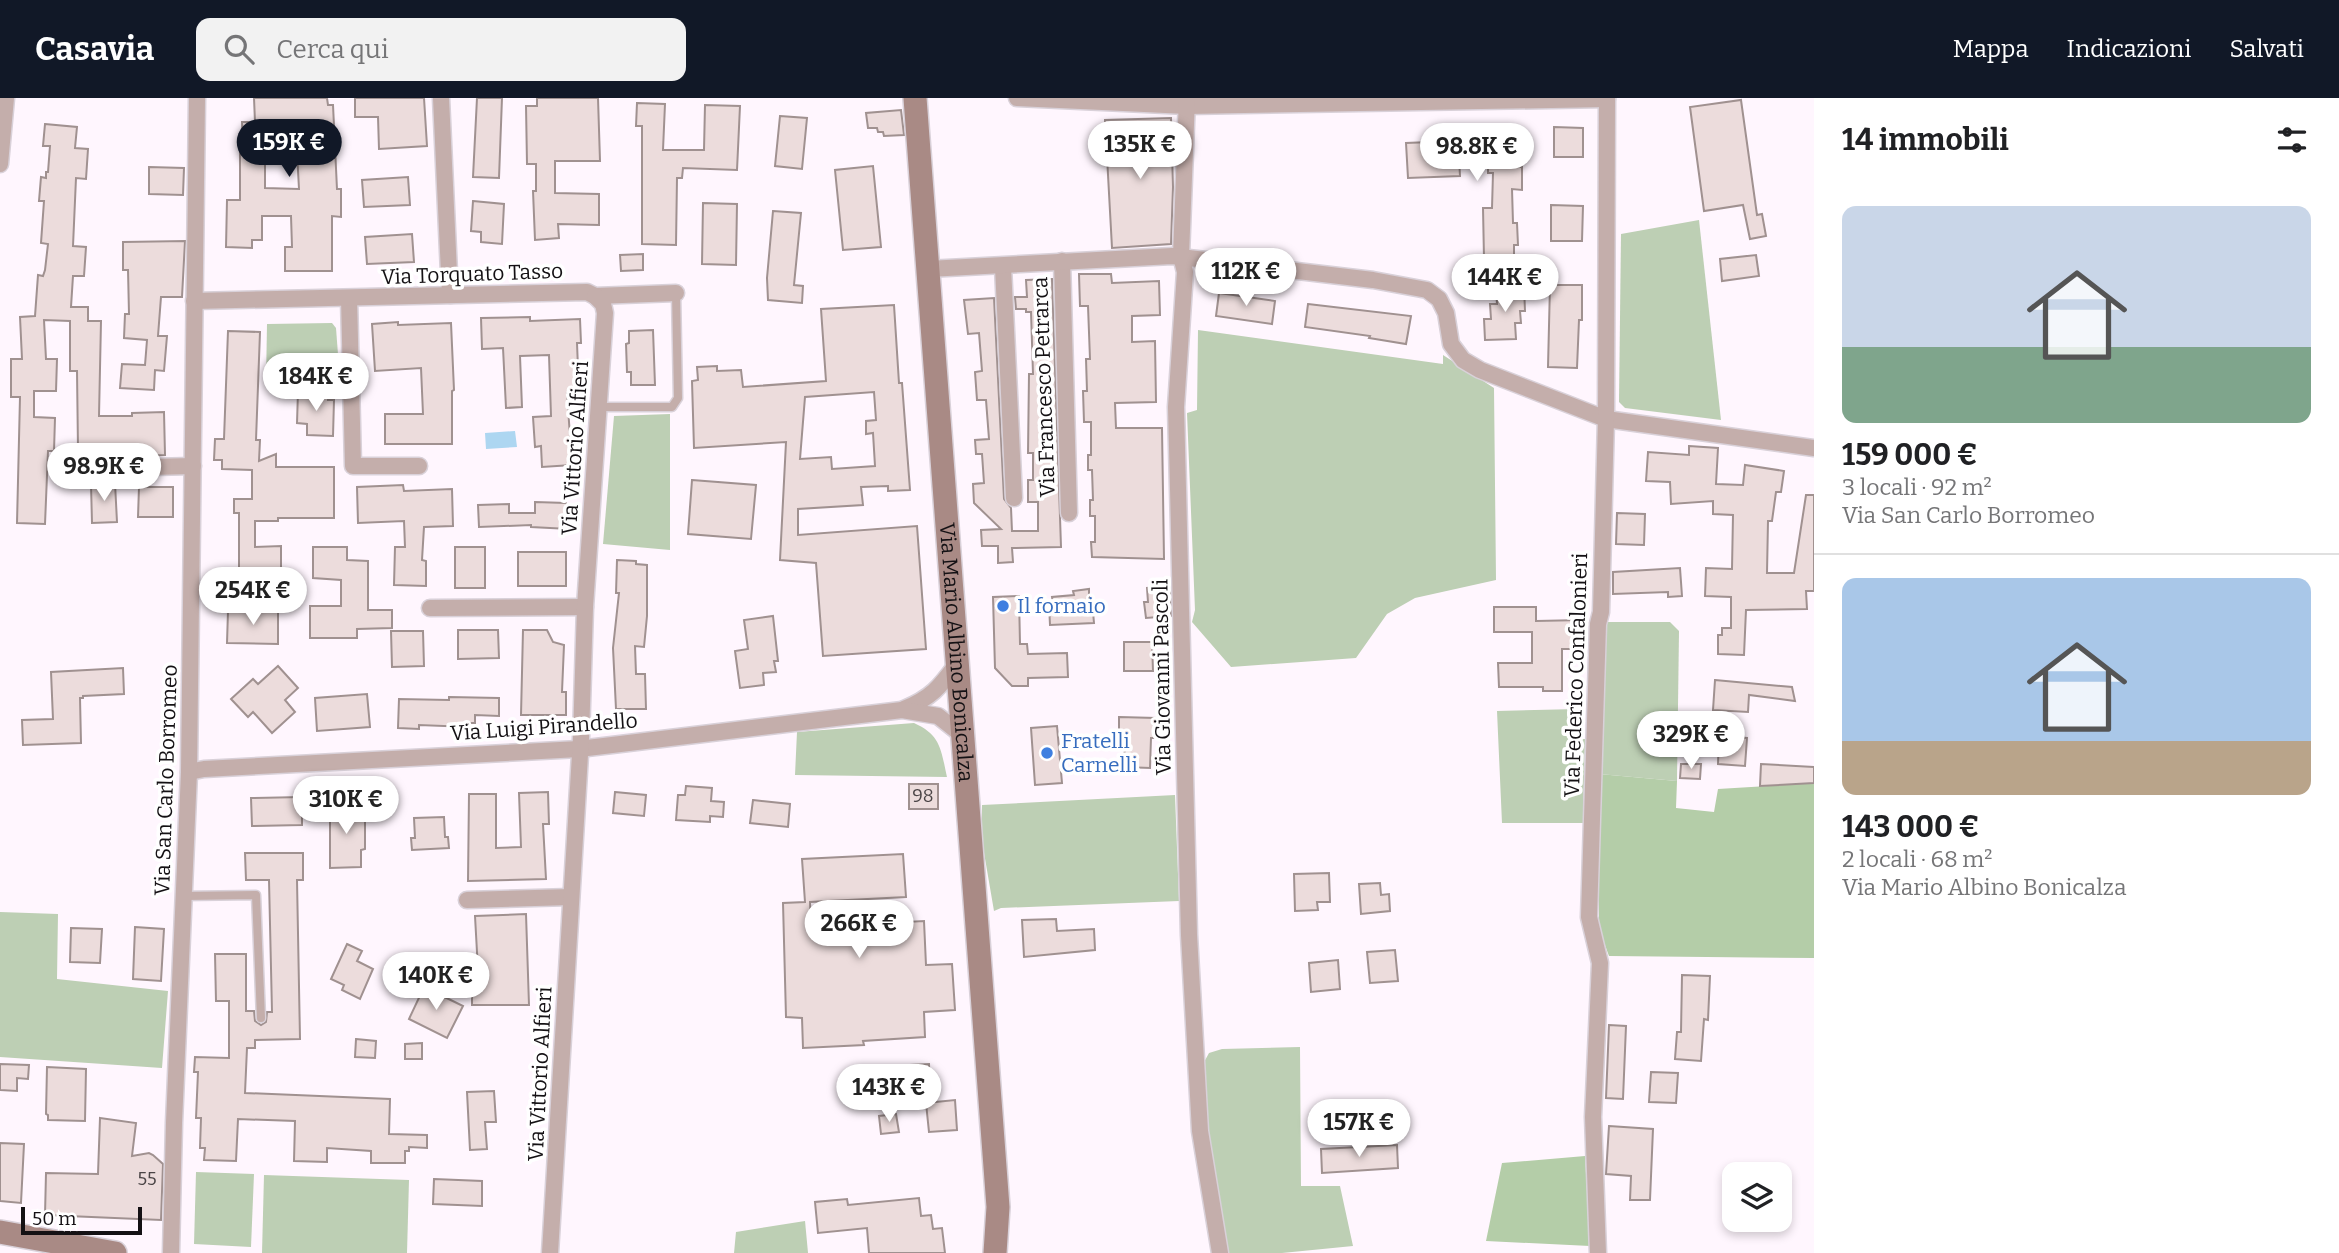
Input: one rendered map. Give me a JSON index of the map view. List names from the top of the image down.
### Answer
{
  "streets": {
    "main road": ["Via Mario Albino Bonicalza"],
    "street": [
      "Via Torquato Tasso",
      "Via Francesco Petrarca",
      "Via Vittorio Alfieri",
      "Via Federico Confalonieri",
      "Via Giovanni Pascoli",
      "Via Luigi Pirandello",
      "Via San Carlo Borromeo"
    ]
  },
  "crossings": [
    ["Via Torquato Tasso", "Via Vittorio Alfieri"],
    ["Via Torquato Tasso", "Via San Carlo Borromeo"],
    ["Via Francesco Petrarca", "Via Mario Albino Bonicalza"],
    ["Via Francesco Petrarca", "Via Federico Confalonieri"],
    ["Via Francesco Petrarca", "Via Giovanni Pascoli"],
    ["Via Vittorio Alfieri", "Via Luigi Pirandello"],
    ["Via Mario Albino Bonicalza", "Via Luigi Pirandello"],
    ["Via Luigi Pirandello", "Via San Carlo Borromeo"]
  ],
  "places": ["Il fornaio", "Fratelli Carnelli"],
  "house_numbers": ["98", "55"],
  "scale_bar": "50 m",
  "page": {
    "header": "Casavia",
    "search": "Cerca qui",
    "nav": ["Mappa", "Indicazioni", "Salvati"],
    "heading": "14 immobili",
    "price": [
      "159K €",
      "135K €",
      "98.8K €",
      "112K €",
      "144K €",
      "184K €",
      "98.9K €",
      "254K €",
      "329K €",
      "310K €",
      "266K €",
      "140K €",
      "143K €",
      "157K €"
    ],
    "list": [
      {
        "name": "159 000 €",
        "note": "3 locali · 92 m² · Via San Carlo Borromeo"
      },
      {
        "name": "143 000 €",
        "note": "2 locali · 68 m² · Via Mario Albino Bonicalza"
      }
    ],
    "scale": "50 m"
  }
}
